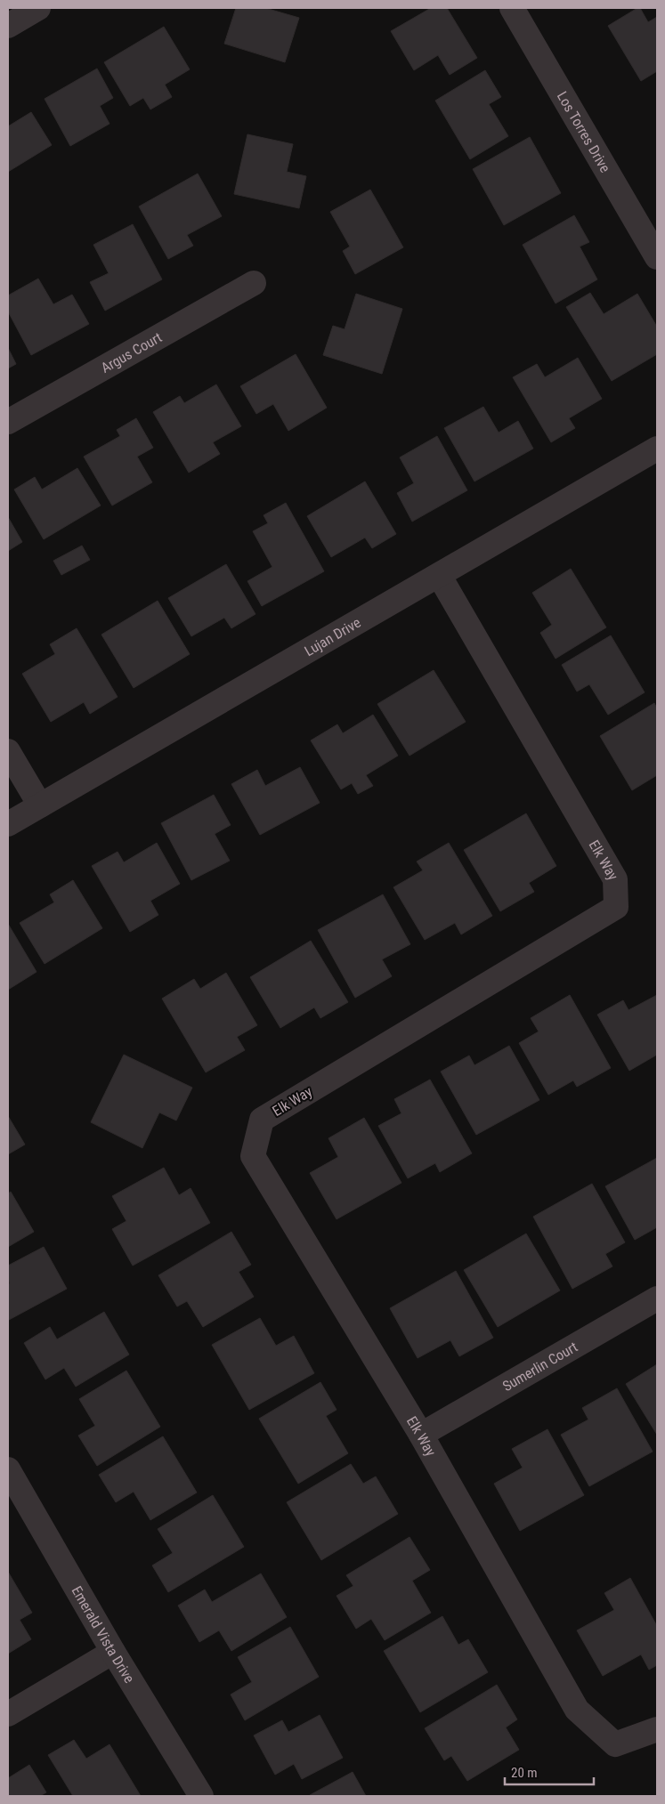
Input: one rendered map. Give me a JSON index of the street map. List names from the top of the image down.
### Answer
{
  "streets": {
    "street": [
      "Los Torres Drive",
      "Argus Court",
      "Lujan Drive",
      "Elk Way",
      "Sumerlin Court",
      "Emerald Vista Drive"
    ]
  },
  "crossings": [
    ["Lujan Drive", "Elk Way"],
    ["Elk Way", "Sumerlin Court"]
  ],
  "scale_bar": "20 m"
}
